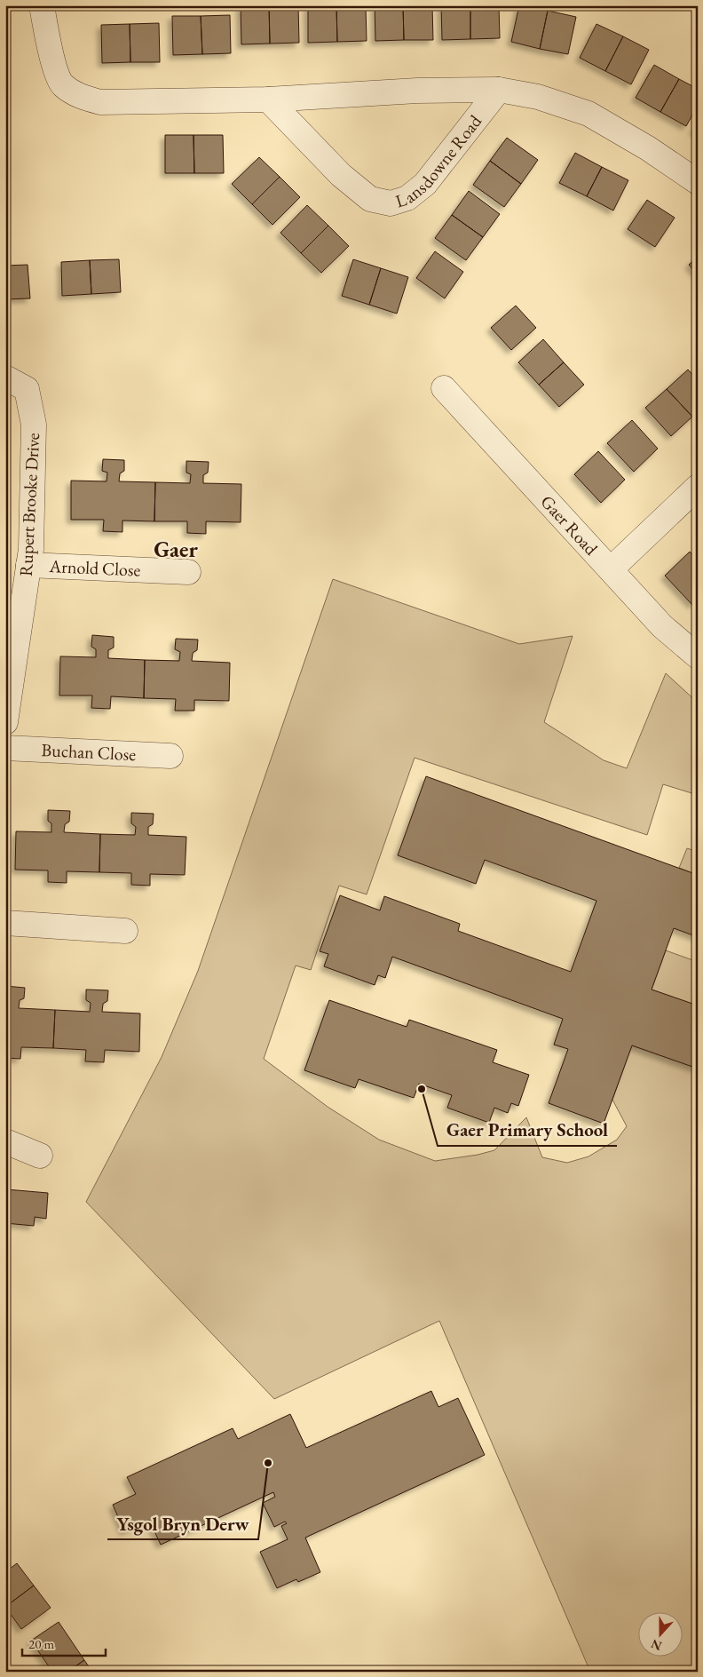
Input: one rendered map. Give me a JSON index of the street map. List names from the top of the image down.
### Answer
{
  "streets": {
    "street": [
      "Lansdowne Road",
      "Rupert Brooke Drive",
      "Gaer Road",
      "Arnold Close",
      "Buchan Close"
    ]
  },
  "crossings": [
    ["Rupert Brooke Drive", "Arnold Close"]
  ],
  "districts": ["Gaer"],
  "places": ["Gaer Primary School", "Ysgol Bryn Derw"],
  "scale_bar": "20 m",
  "north": "bottom"
}
